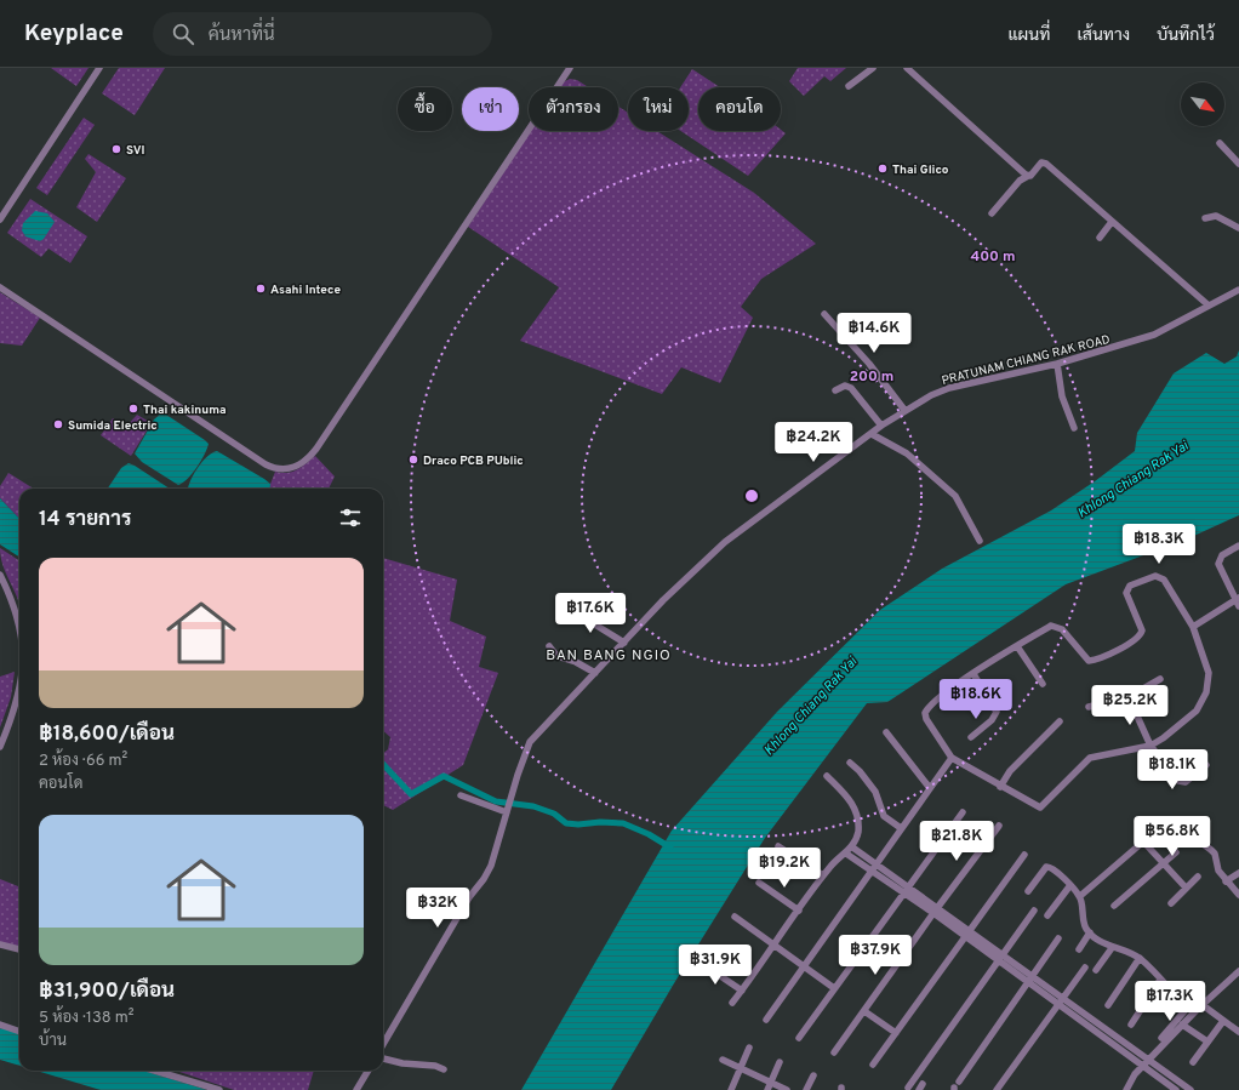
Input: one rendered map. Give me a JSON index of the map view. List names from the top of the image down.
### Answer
{
  "streets": {
    "street": ["PRATUNAM CHIANG RAK ROAD"]
  },
  "districts": ["BAN BANG NGIO"],
  "water": ["Khlong Chiang Rak Yai"],
  "places": [
    "SVI",
    "Thai Glico",
    "Asahi Intece",
    "Thai kakinuma",
    "Sumida Electric",
    "Draco PCB PUblic"
  ],
  "north": "bottom right",
  "page": {
    "header": "Keyplace",
    "search": "ค้นหาที่นี่",
    "nav": ["แผนที่", "เส้นทาง", "บันทึกไว้"],
    "chip": [
      "ซื้อ",
      "เช่า",
      "ตัวกรอง",
      "ใหม่",
      "คอนโด"
    ],
    "price": [
      "฿14.6K",
      "฿24.2K",
      "฿18.3K",
      "฿17.6K",
      "฿18.6K",
      "฿25.2K",
      "฿18.1K",
      "฿56.8K",
      "฿21.8K",
      "฿19.2K",
      "฿32K",
      "฿37.9K",
      "฿31.9K",
      "฿17.3K"
    ],
    "heading": "14 รายการ",
    "list": [
      {
        "name": "฿18,600/เดือน",
        "note": "2 ห้อง · 66 m² · คอนโด"
      },
      {
        "name": "฿31,900/เดือน",
        "note": "5 ห้อง · 138 m² · บ้าน"
      }
    ]
  },
  "rings": ["400 m", "200 m"]
}
